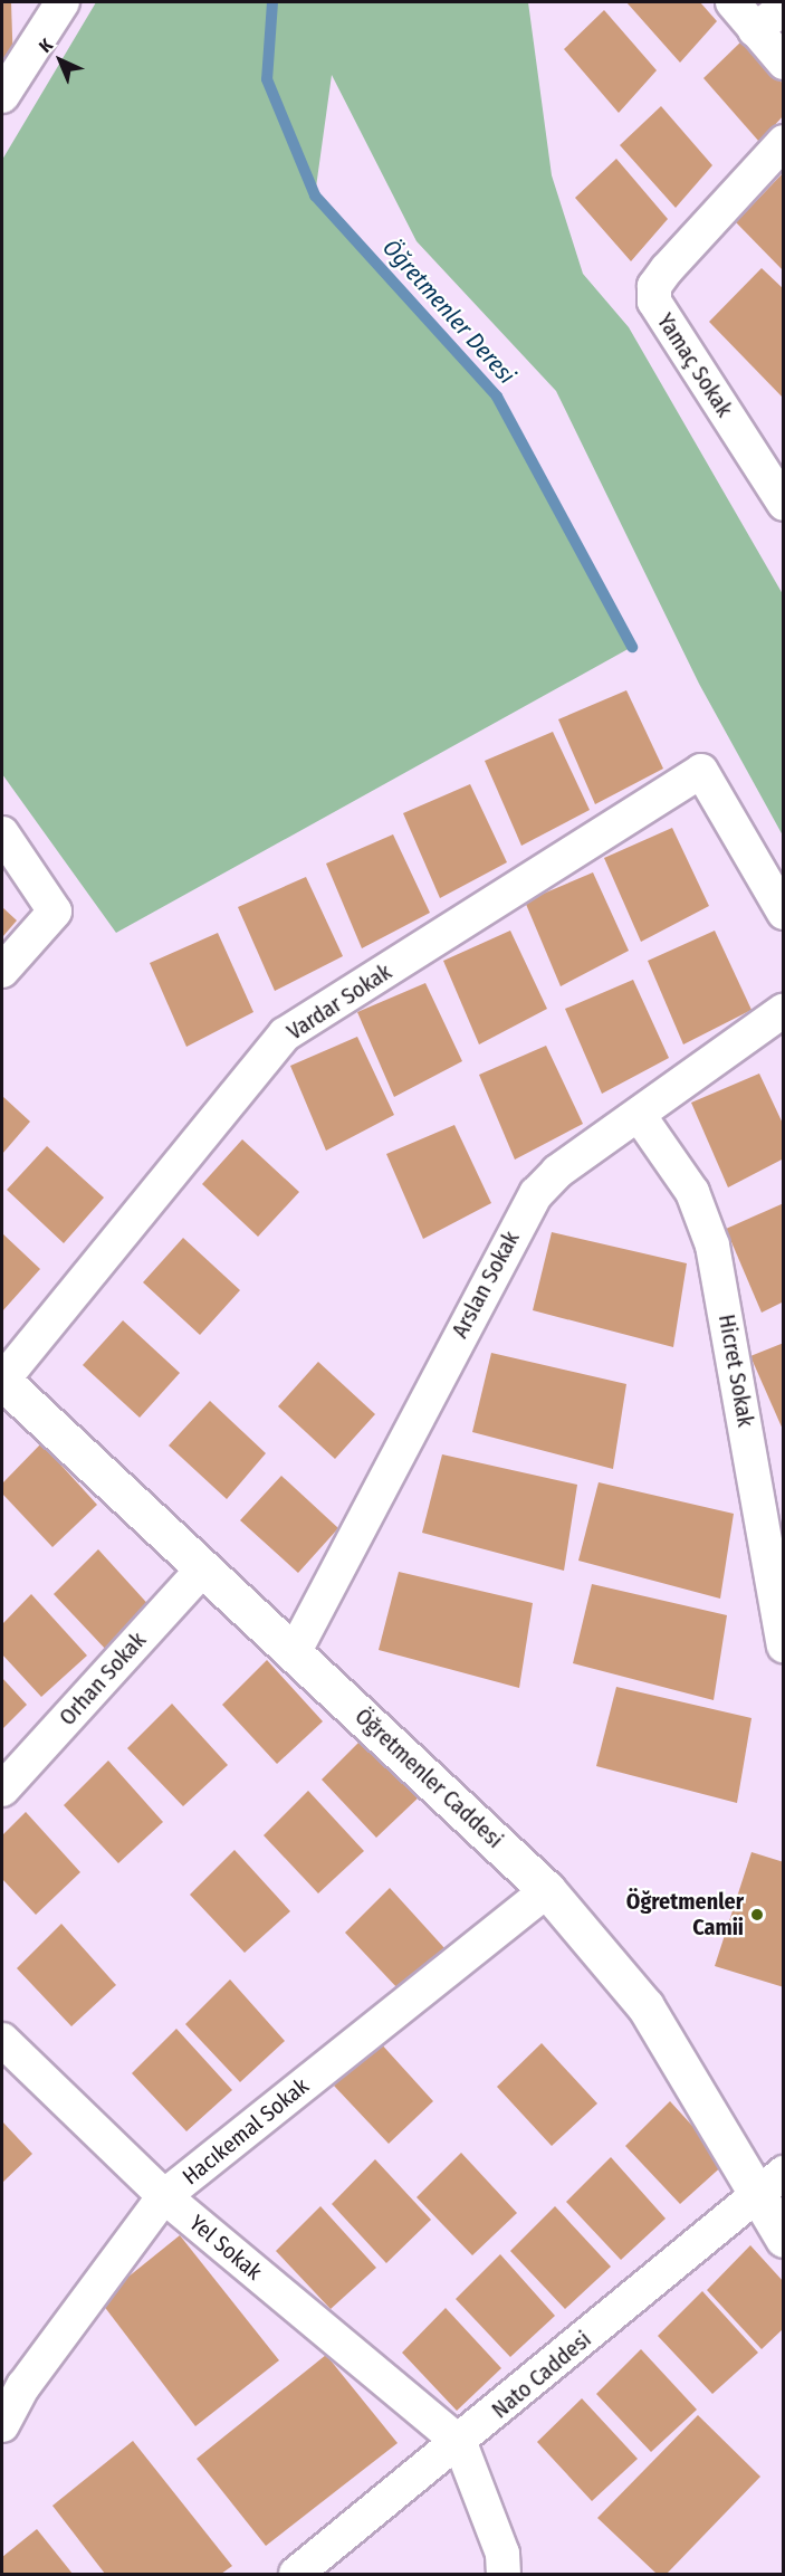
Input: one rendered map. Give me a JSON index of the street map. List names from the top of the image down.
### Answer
{
  "streets": {
    "street": [
      "Yamaç Sokak",
      "Vardar Sokak",
      "Arslan Sokak",
      "Hicret Sokak",
      "Orhan Sokak",
      "Öğretmenler Caddesi",
      "Hacıkemal Sokak",
      "Yel Sokak",
      "Nato Caddesi"
    ]
  },
  "crossings": [
    ["Vardar Sokak", "Öğretmenler Caddesi"],
    ["Arslan Sokak", "Hicret Sokak"],
    ["Arslan Sokak", "Öğretmenler Caddesi"],
    ["Orhan Sokak", "Öğretmenler Caddesi"],
    ["Öğretmenler Caddesi", "Hacıkemal Sokak"],
    ["Öğretmenler Caddesi", "Nato Caddesi"],
    ["Hacıkemal Sokak", "Yel Sokak"],
    ["Yel Sokak", "Nato Caddesi"]
  ],
  "water": ["Öğretmenler Deresi"],
  "places": ["Öğretmenler Camii"],
  "north": "top left"
}
